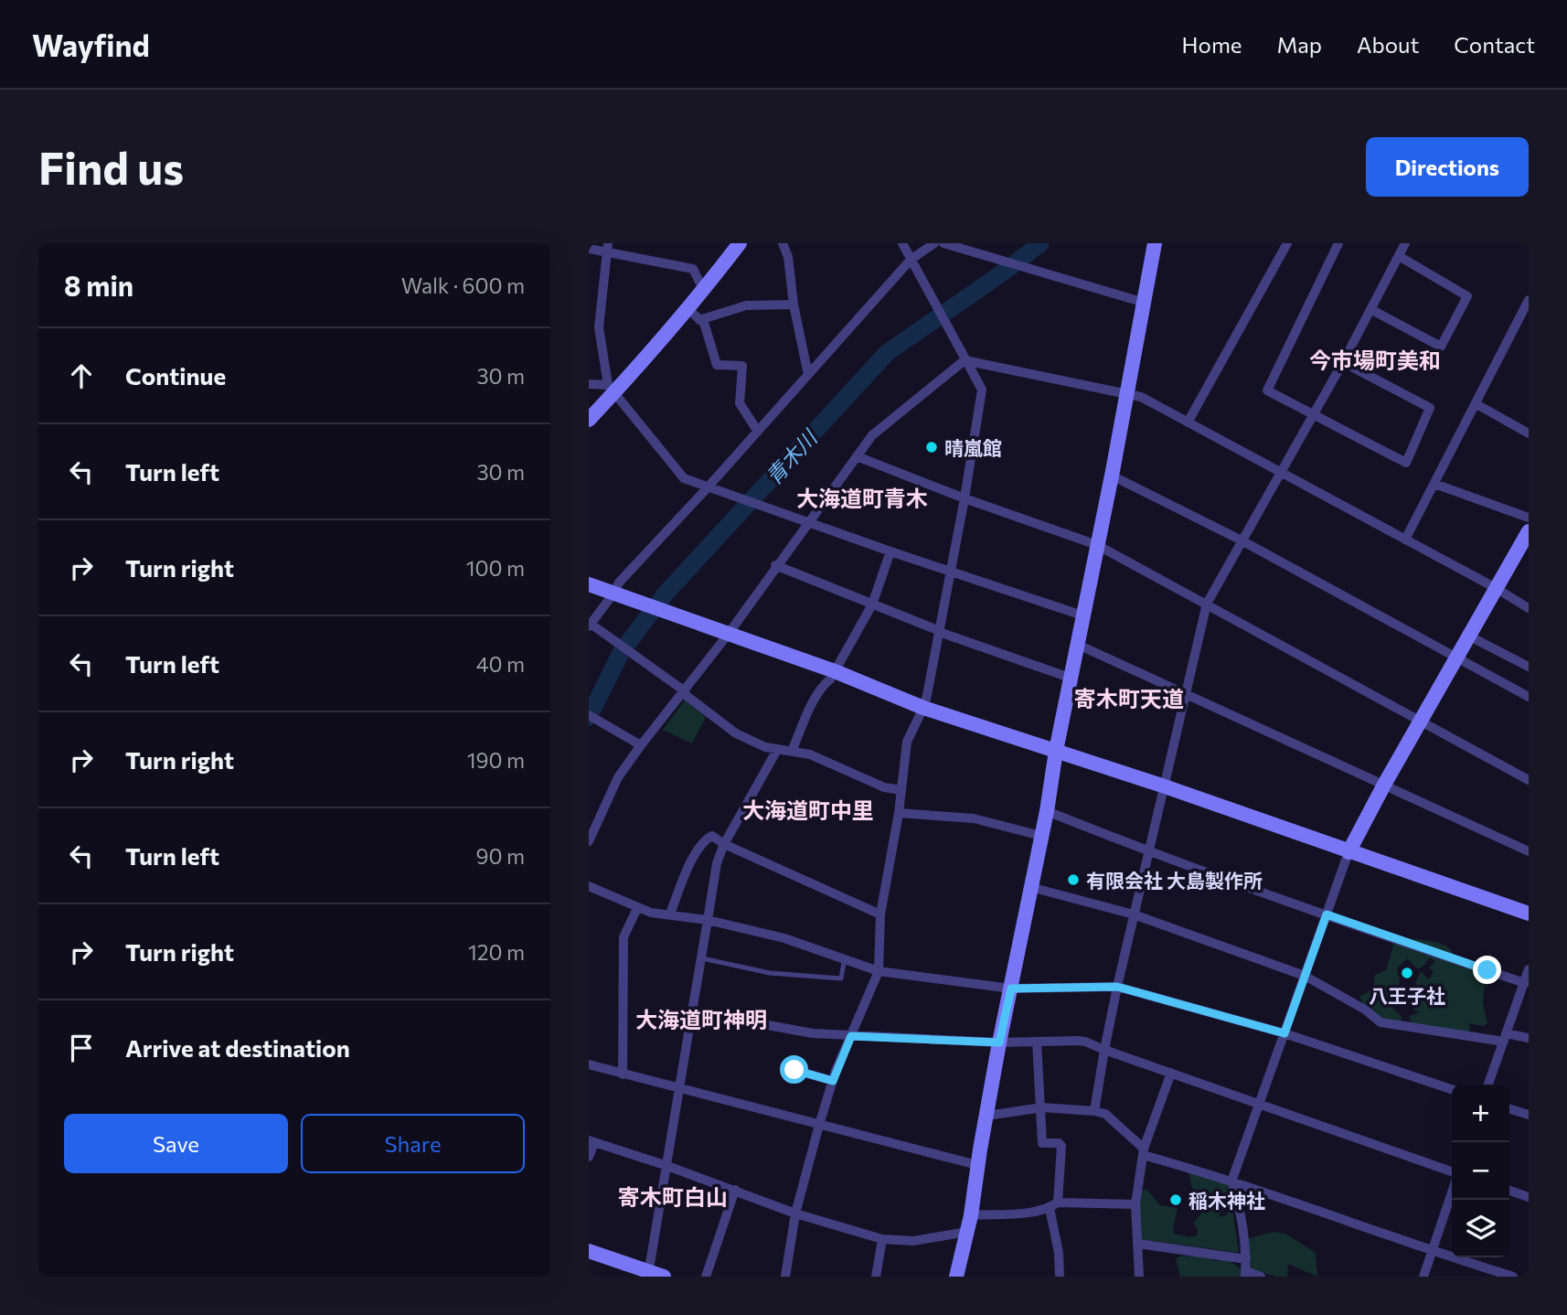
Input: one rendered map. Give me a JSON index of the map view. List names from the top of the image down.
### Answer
{
  "districts": [
    "今市場町美和",
    "大海道町青木",
    "寄木町天道",
    "大海道町中里",
    "大海道町神明",
    "寄木町白山"
  ],
  "water": ["青木川"],
  "places": [
    "晴嵐館",
    "有限会社 大島製作所",
    "八王子社",
    "稲木神社"
  ],
  "page": {
    "header": "Wayfind",
    "nav": [
      "Home",
      "Map",
      "About",
      "Contact"
    ],
    "buttons": [
      "Directions",
      ["Save", "Share"]
    ],
    "title": "Find us",
    "heading": ["8 min", "Walk · 600 m"],
    "list": [
      ["Continue", "30 m"],
      ["Turn left", "30 m"],
      ["Turn right", "100 m"],
      ["Turn left", "40 m"],
      ["Turn right", "190 m"],
      ["Turn left", "90 m"],
      ["Turn right", "120 m"],
      "Arrive at destination"
    ],
    "map_buttons": ["+", "−"]
  }
}
